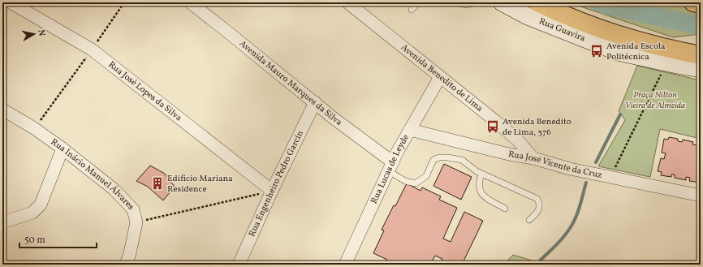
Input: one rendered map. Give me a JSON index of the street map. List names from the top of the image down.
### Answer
{
  "streets": {
    "main road": ["Rua Guavira"],
    "street": [
      "Avenida Benedito de Lima",
      "Avenida Mauro Marques da Silva",
      "Rua José Lopes da Silva",
      "Rua José Vicente da Cruz",
      "Rua Lucas de Leyde",
      "Rua Inácio Manuel Álvares",
      "Rua Engenheiro Pedro Garcin"
    ]
  },
  "crossings": [
    ["Avenida Benedito de Lima", "Rua José Vicente da Cruz"],
    ["Avenida Benedito de Lima", "Rua Lucas de Leyde"],
    ["Avenida Mauro Marques da Silva", "Rua Lucas de Leyde"],
    ["Avenida Mauro Marques da Silva", "Rua Engenheiro Pedro Garcin"],
    ["Rua José Lopes da Silva", "Rua Engenheiro Pedro Garcin"],
    ["Rua José Vicente da Cruz", "Rua Lucas de Leyde"]
  ],
  "parks": ["Praça Nilton Vieira de Almeida"],
  "places": {
    "bus stop": ["Avenida Escola Politécnica", "Avenida Benedito de Lima, 376"],
    "building": ["Edificio Mariana Residence"]
  },
  "scale_bar": "50 m",
  "north": "right"
}
